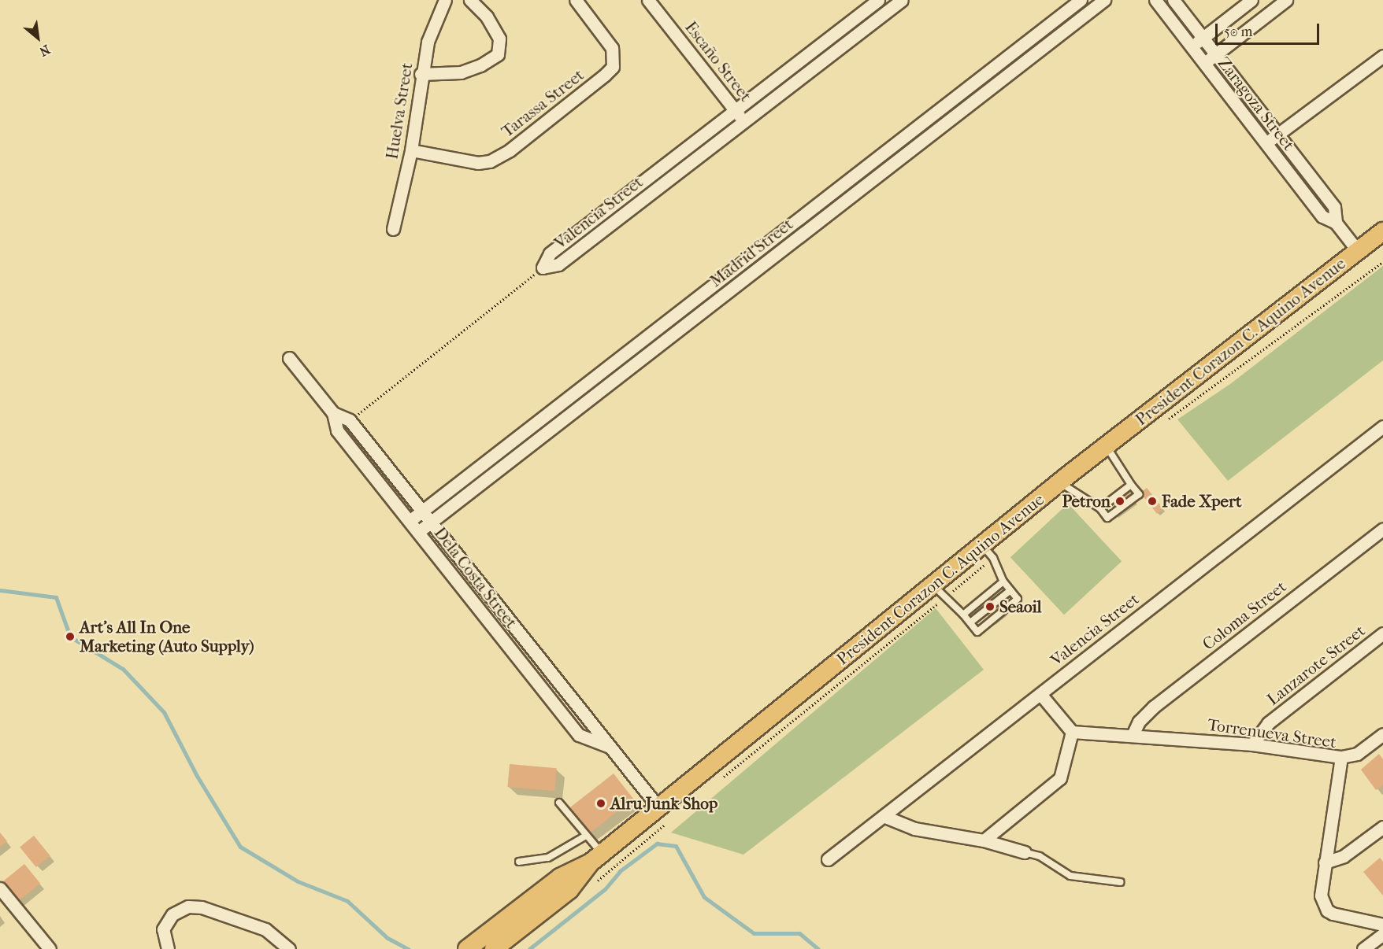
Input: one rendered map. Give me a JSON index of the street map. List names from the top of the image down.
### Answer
{
  "streets": {
    "main road": ["President Corazon C. Aquino Avenue"],
    "street": [
      "Escaño Street",
      "Tarassa Street",
      "Zaragoza Street",
      "Huelva Street",
      "Valencia Street",
      "Madrid Street",
      "Dela Costa Street",
      "Coloma Street",
      "Lanzarote Street",
      "Torrenueva Street"
    ]
  },
  "crossings": [
    ["Escaño Street", "Valencia Street"],
    ["Tarassa Street", "Huelva Street"],
    ["Zaragoza Street", "President Corazon C. Aquino Avenue"],
    ["Madrid Street", "Dela Costa Street"],
    ["President Corazon C. Aquino Avenue", "Dela Costa Street"],
    ["Coloma Street", "Torrenueva Street"],
    ["Lanzarote Street", "Torrenueva Street"]
  ],
  "places": [
    "Petron",
    "Fade Xpert",
    "Seaoil",
    "Art's All In One Marketing (Auto Supply)",
    "Alru Junk Shop"
  ],
  "scale_bar": "50 m",
  "north": "bottom right"
}
